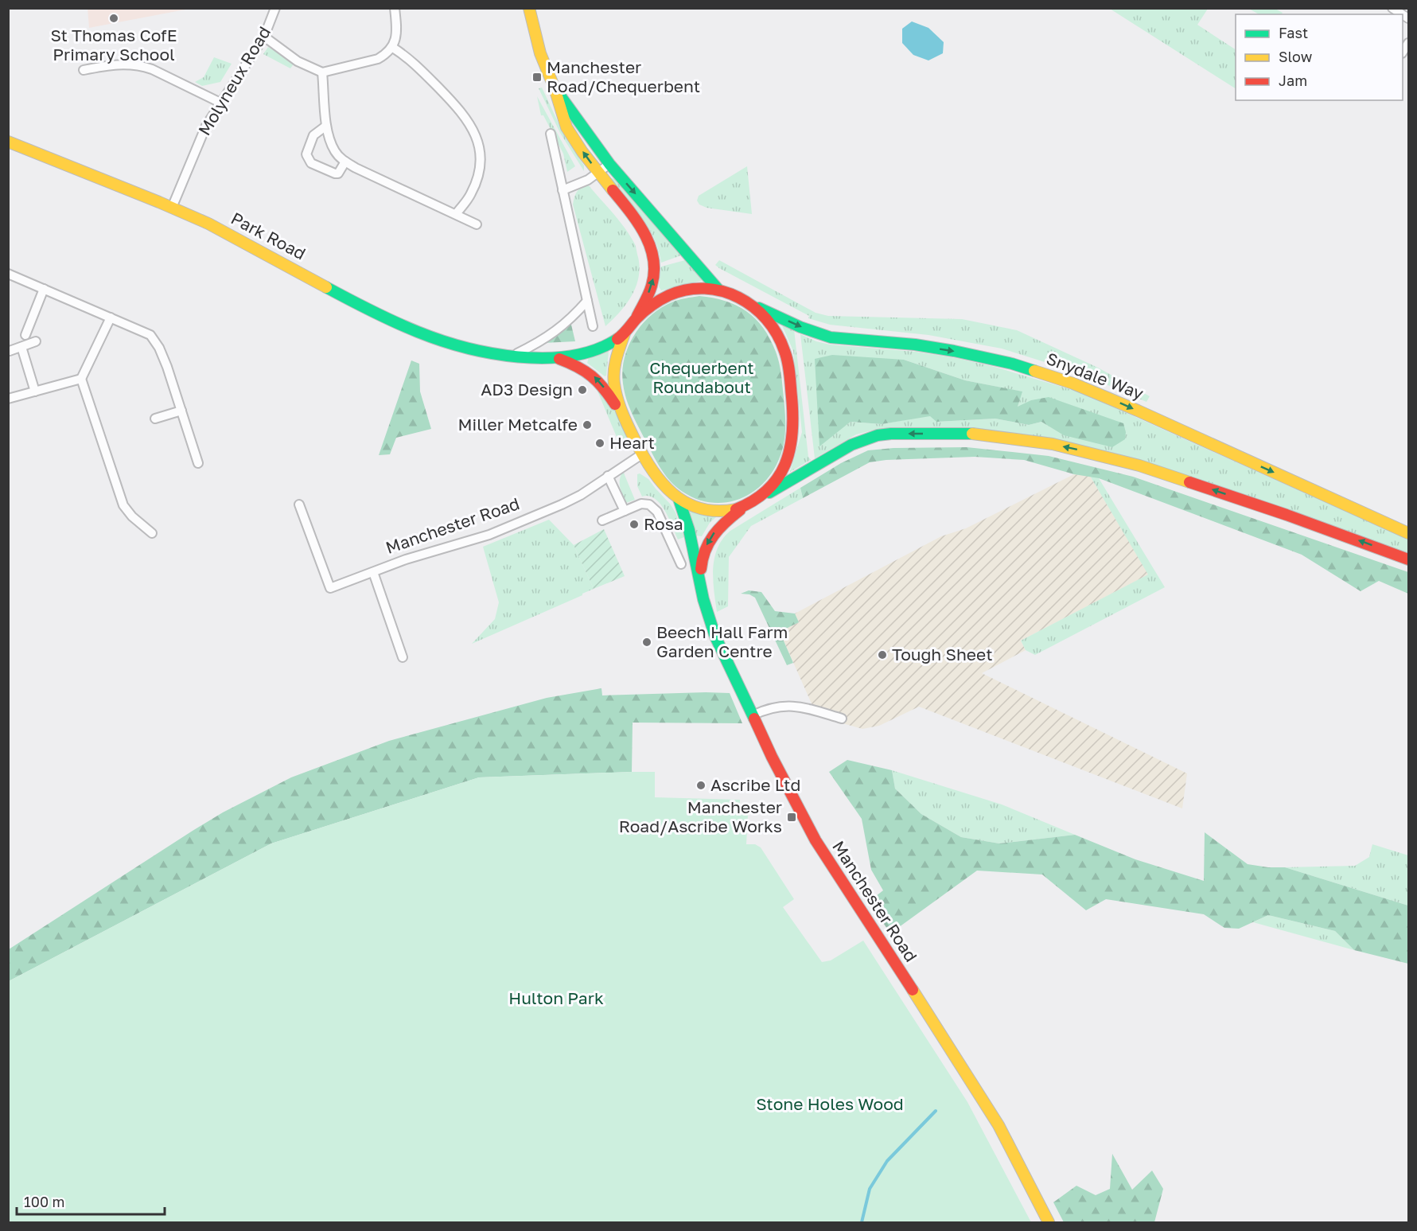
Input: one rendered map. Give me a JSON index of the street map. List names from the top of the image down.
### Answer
{
  "streets": {
    "main road": ["Park Road", "Snydale Way", "Manchester Road"],
    "street": ["Molyneux Road"]
  },
  "crossings": [
    ["Molyneux Road", "Park Road"]
  ],
  "parks": ["Chequerbent Roundabout", "Hulton Park", "Stone Holes Wood"],
  "places": {
    "other": [
      "St Thomas CofE Primary School",
      "AD3 Design",
      "Miller Metcalfe",
      "Heart",
      "Rosa",
      "Beech Hall Farm Garden Centre",
      "Tough Sheet",
      "Ascribe Ltd"
    ],
    "transit": ["Manchester Road/Chequerbent", "Manchester Road/Ascribe Works"]
  },
  "legend": ["Fast", "Slow", "Jam"],
  "scale_bar": "100 m"
}
